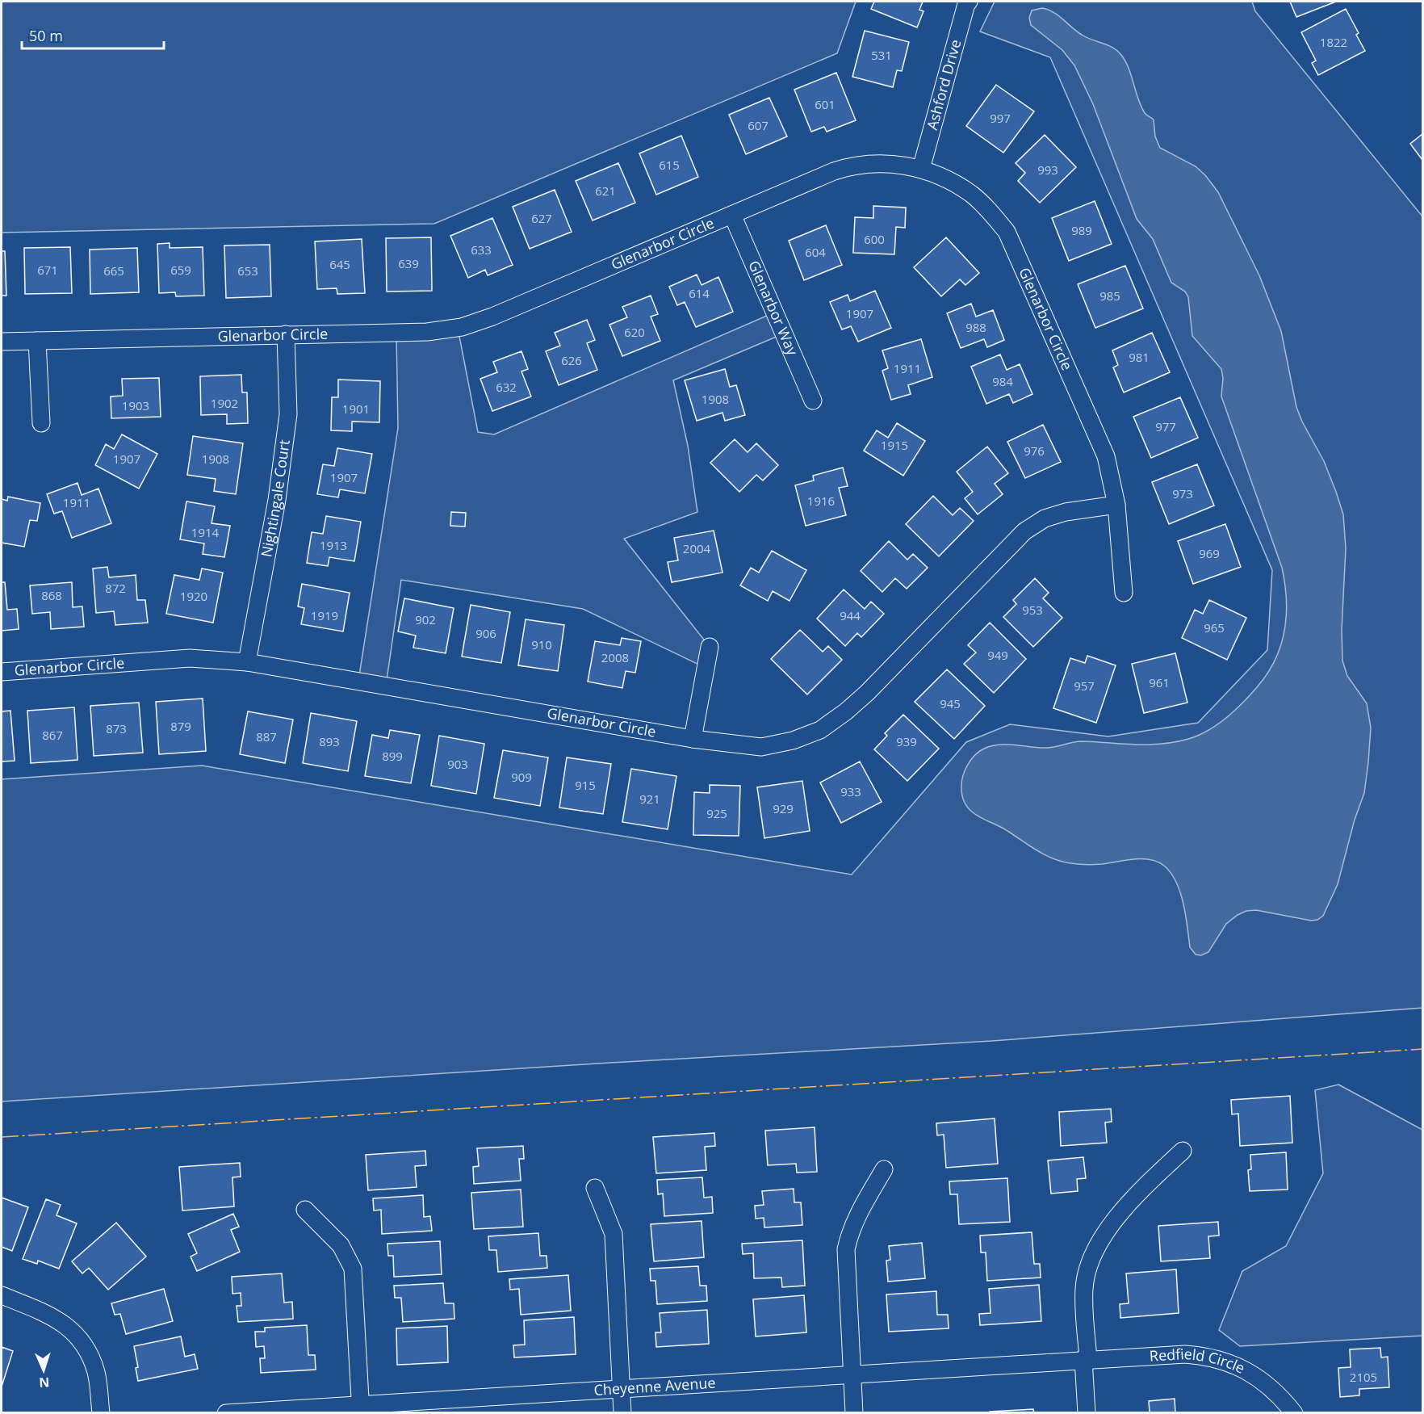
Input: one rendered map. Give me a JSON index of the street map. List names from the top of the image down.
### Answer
{
  "streets": {
    "street": [
      "Ashford Drive",
      "Glenarbor Circle",
      "Glenarbor Way",
      "Nightingale Court",
      "Redfield Circle",
      "Cheyenne Avenue"
    ]
  },
  "crossings": [
    ["Ashford Drive", "Glenarbor Circle"],
    ["Glenarbor Circle", "Glenarbor Way"],
    ["Glenarbor Circle", "Nightingale Court"],
    ["Redfield Circle", "Cheyenne Avenue"]
  ],
  "house_numbers": [
    "1822",
    "531",
    "601",
    "997",
    "607",
    "615",
    "993",
    "621",
    "627",
    "989",
    "600",
    "633",
    "604",
    "639",
    "645",
    "671",
    "659",
    "665",
    "653",
    "614",
    "985",
    "1907",
    "988",
    "620",
    "981",
    "626",
    "1911",
    "984",
    "632",
    "1908",
    "1902",
    "1903",
    "1901",
    "977",
    "1915",
    "976",
    "1907",
    "1908",
    "1907",
    "973",
    "1916",
    "1911",
    "1914",
    "1913",
    "2004",
    "969",
    "872",
    "868",
    "1920",
    "953",
    "1919",
    "944",
    "902",
    "965",
    "906",
    "910",
    "949",
    "2008",
    "961",
    "957",
    "945",
    "879",
    "873",
    "867",
    "887",
    "893",
    "939",
    "899",
    "903",
    "909",
    "915",
    "933",
    "921",
    "929",
    "925",
    "2105"
  ],
  "scale_bar": "50 m",
  "north": "bottom"
}
